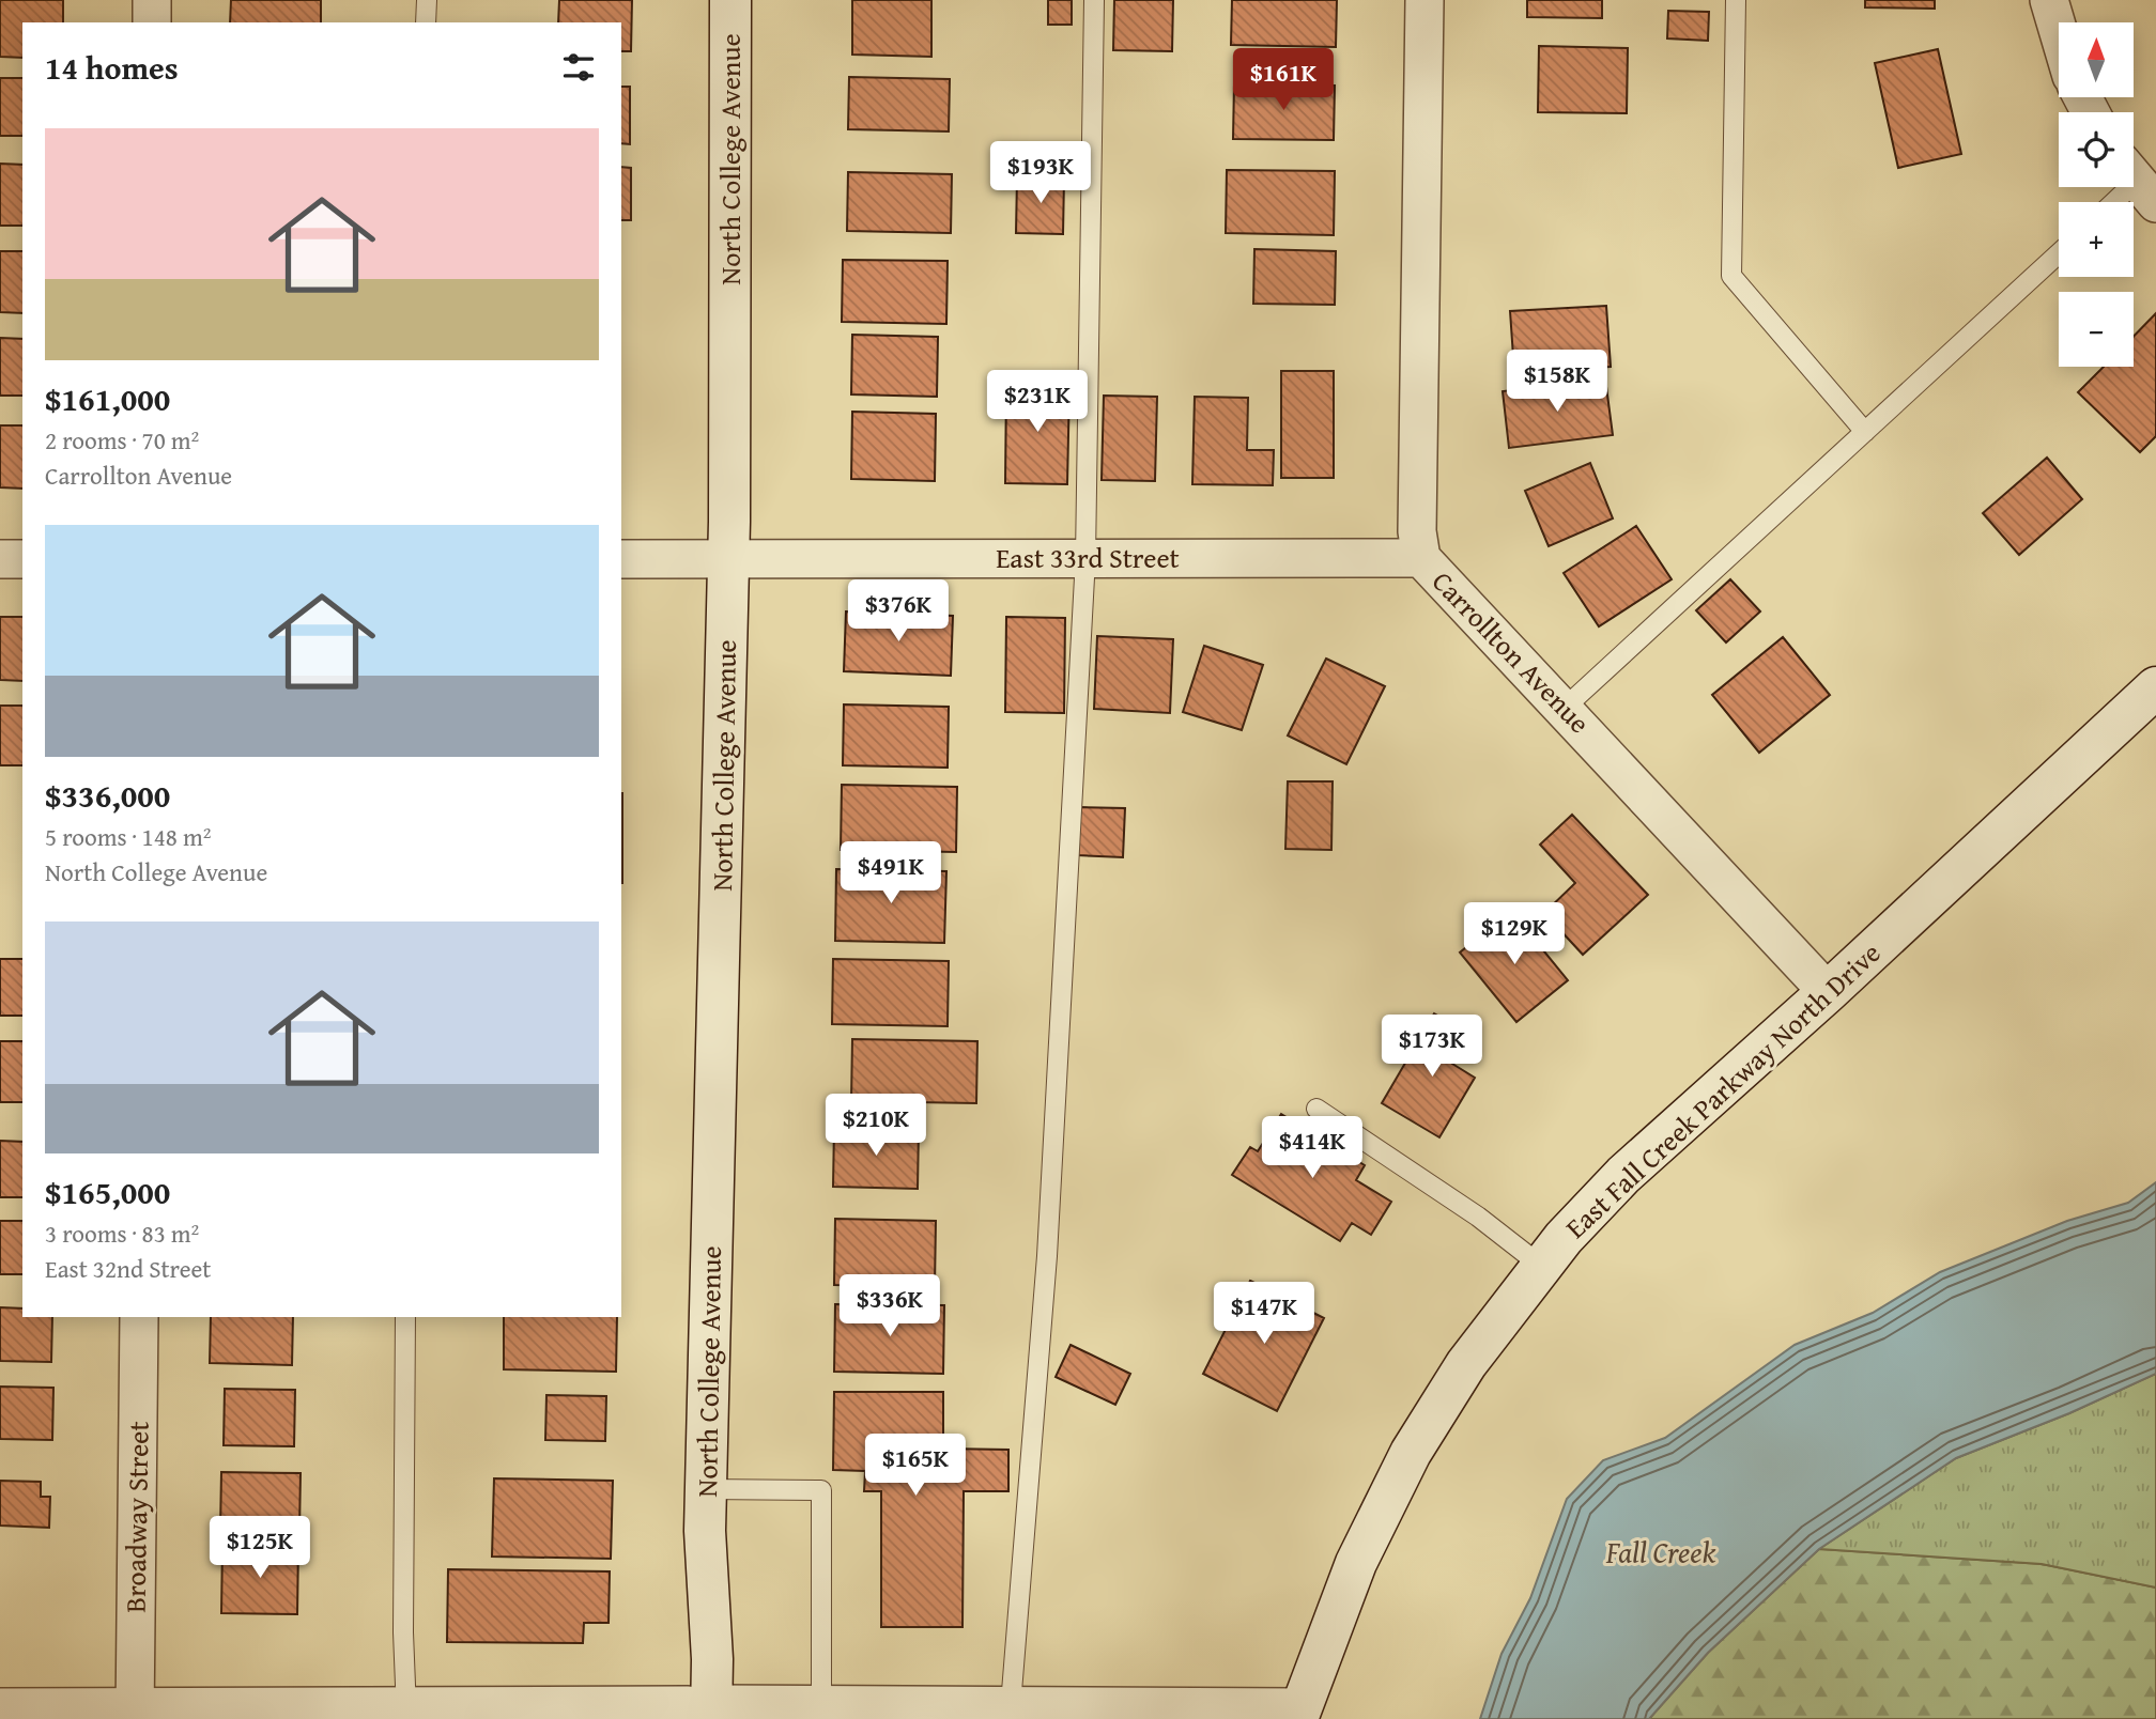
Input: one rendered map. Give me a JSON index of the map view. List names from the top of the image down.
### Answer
{
  "streets": {
    "main road": ["North College Avenue", "East Fall Creek Parkway North Drive"],
    "street": ["East 33rd Street", "Carrollton Avenue", "Broadway Street"]
  },
  "crossings": [
    ["North College Avenue", "East 33rd Street"],
    ["East 33rd Street", "Carrollton Avenue"],
    ["Carrollton Avenue", "East Fall Creek Parkway North Drive"]
  ],
  "water": ["Fall Creek"],
  "north": "top",
  "page": {
    "map_buttons": ["+", "−"],
    "heading": "14 homes",
    "price": [
      "$161K",
      "$193K",
      "$158K",
      "$231K",
      "$376K",
      "$491K",
      "$129K",
      "$173K",
      "$210K",
      "$414K",
      "$336K",
      "$147K",
      "$165K",
      "$125K"
    ],
    "list": [
      {
        "name": "$161,000",
        "note": "2 rooms · 70 m² · Carrollton Avenue"
      },
      {
        "name": "$336,000",
        "note": "5 rooms · 148 m² · North College Avenue"
      },
      {
        "name": "$165,000",
        "note": "3 rooms · 83 m² · East 32nd Street"
      }
    ]
  }
}
